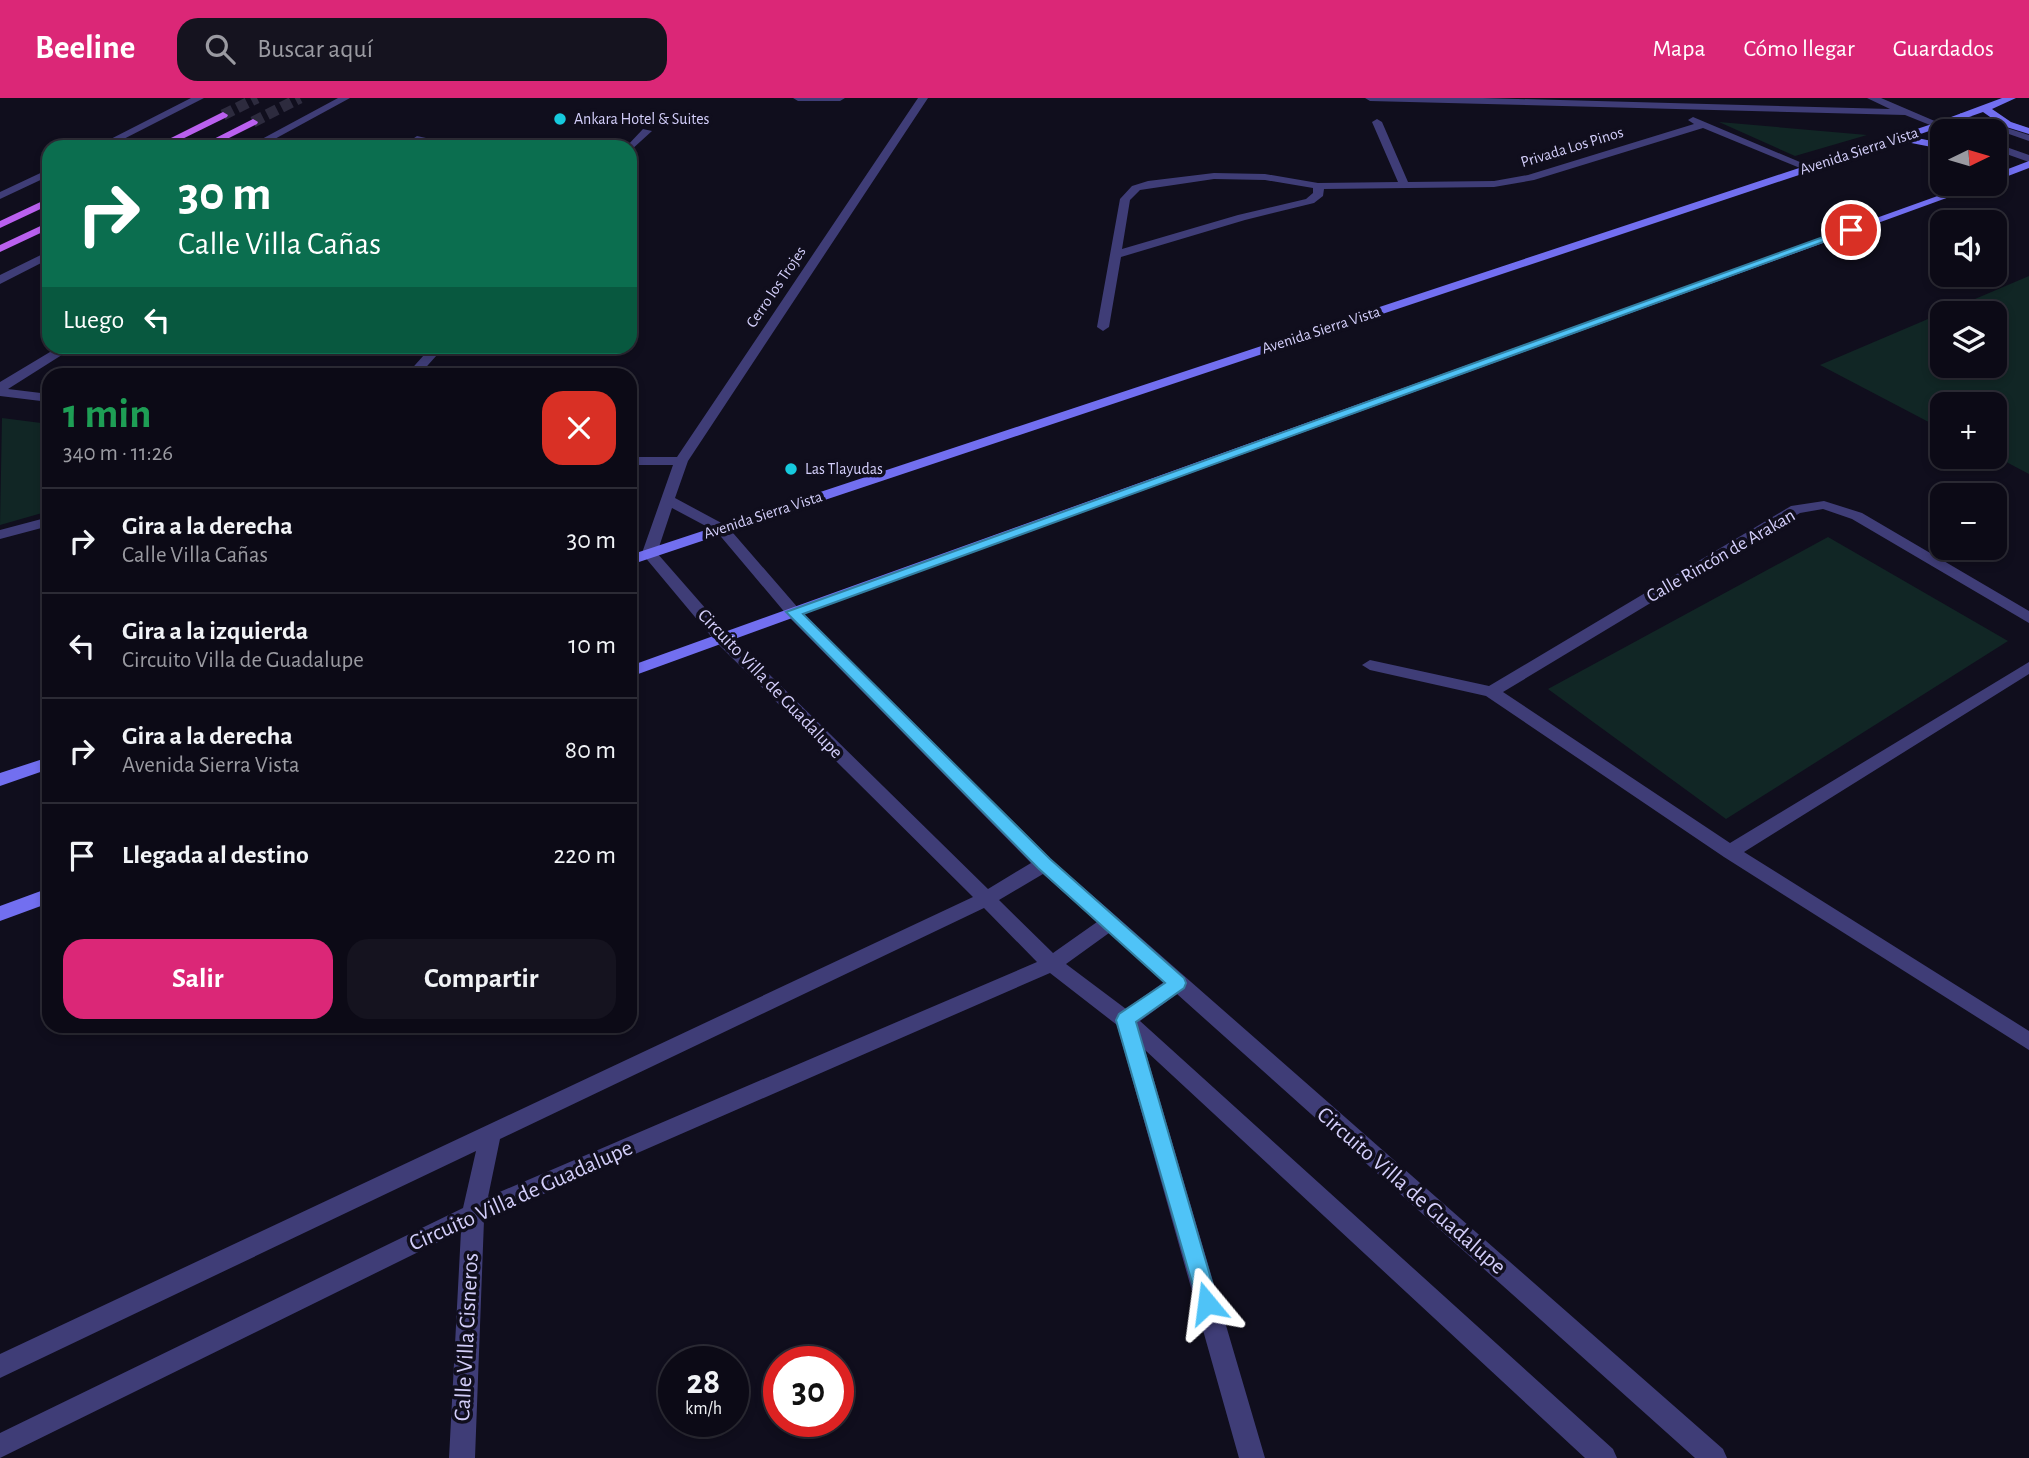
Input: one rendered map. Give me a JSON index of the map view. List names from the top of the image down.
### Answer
{
  "streets": {
    "main road": ["Avenida Sierra Vista"],
    "street": [
      "Privada Los Pinos",
      "Cerro los Trojes",
      "Calle Rincón de Arakan",
      "Circuito Villa de Guadalupe",
      "Calle Villa Cisneros"
    ]
  },
  "crossings": [
    ["Avenida Sierra Vista", "Cerro los Trojes"],
    ["Avenida Sierra Vista", "Circuito Villa de Guadalupe"],
    ["Cerro los Trojes", "Circuito Villa de Guadalupe"],
    ["Circuito Villa de Guadalupe", "Calle Villa Cisneros"]
  ],
  "places": ["Ankara Hotel & Suites", "Las Tlayudas"],
  "north": "right",
  "page": {
    "header": "Beeline",
    "search": "Buscar aquí",
    "nav": ["Mapa", "Cómo llegar", "Guardados"],
    "map_buttons": ["+", "−"],
    "turn": ["30 m", "Calle Villa Cañas"],
    "then": "Luego",
    "heading": ["1 min", "340 m · 11:26"],
    "list": [
      {
        "name": "Gira a la derecha",
        "note": "Calle Villa Cañas",
        "value": "30 m"
      },
      {
        "name": "Gira a la izquierda",
        "note": "Circuito Villa de Guadalupe",
        "value": "10 m"
      },
      {
        "name": "Gira a la derecha",
        "note": "Avenida Sierra Vista",
        "value": "80 m"
      },
      {
        "name": "Llegada al destino",
        "value": "220 m"
      }
    ],
    "buttons": ["Salir", "Compartir"],
    "speed": "28 km/h",
    "limit": "30"
  }
}
